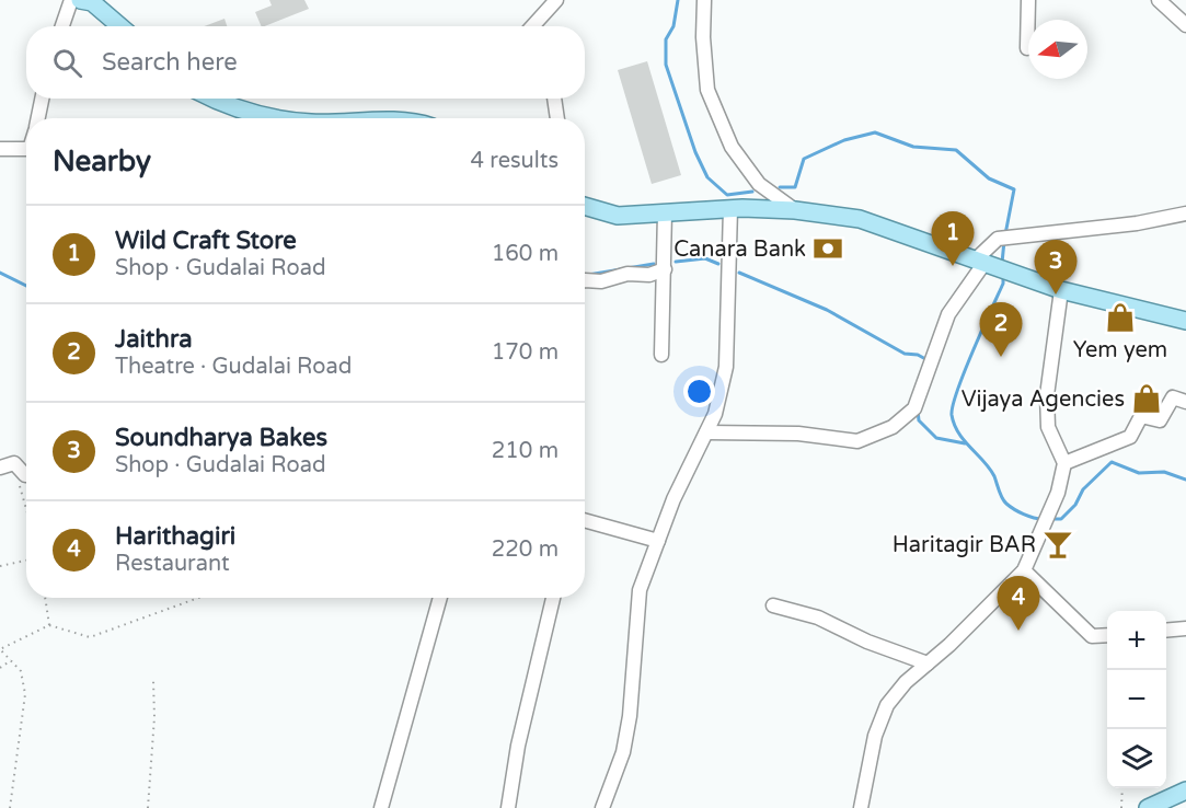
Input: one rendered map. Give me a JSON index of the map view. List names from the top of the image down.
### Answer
{
  "places": {
    "bank": ["Canara Bank"],
    "shop": ["Yem yem", "Vijaya Agencies"],
    "bar": ["Haritagir BAR"]
  },
  "north": "left",
  "page": {
    "search": "Search here",
    "heading": ["Nearby", "4 results"],
    "list": [
      {
        "mark": "1",
        "name": "Wild Craft Store",
        "note": "Shop · Gudalai Road",
        "value": "160 m"
      },
      {
        "mark": "2",
        "name": "Jaithra",
        "note": "Theatre · Gudalai Road",
        "value": "170 m"
      },
      {
        "mark": "3",
        "name": "Soundharya Bakes",
        "note": "Shop · Gudalai Road",
        "value": "210 m"
      },
      {
        "mark": "4",
        "name": "Harithagiri",
        "note": "Restaurant",
        "value": "220 m"
      }
    ],
    "pins": [
      "1",
      "3",
      "2",
      "4"
    ],
    "map_buttons": ["+", "−"]
  }
}
